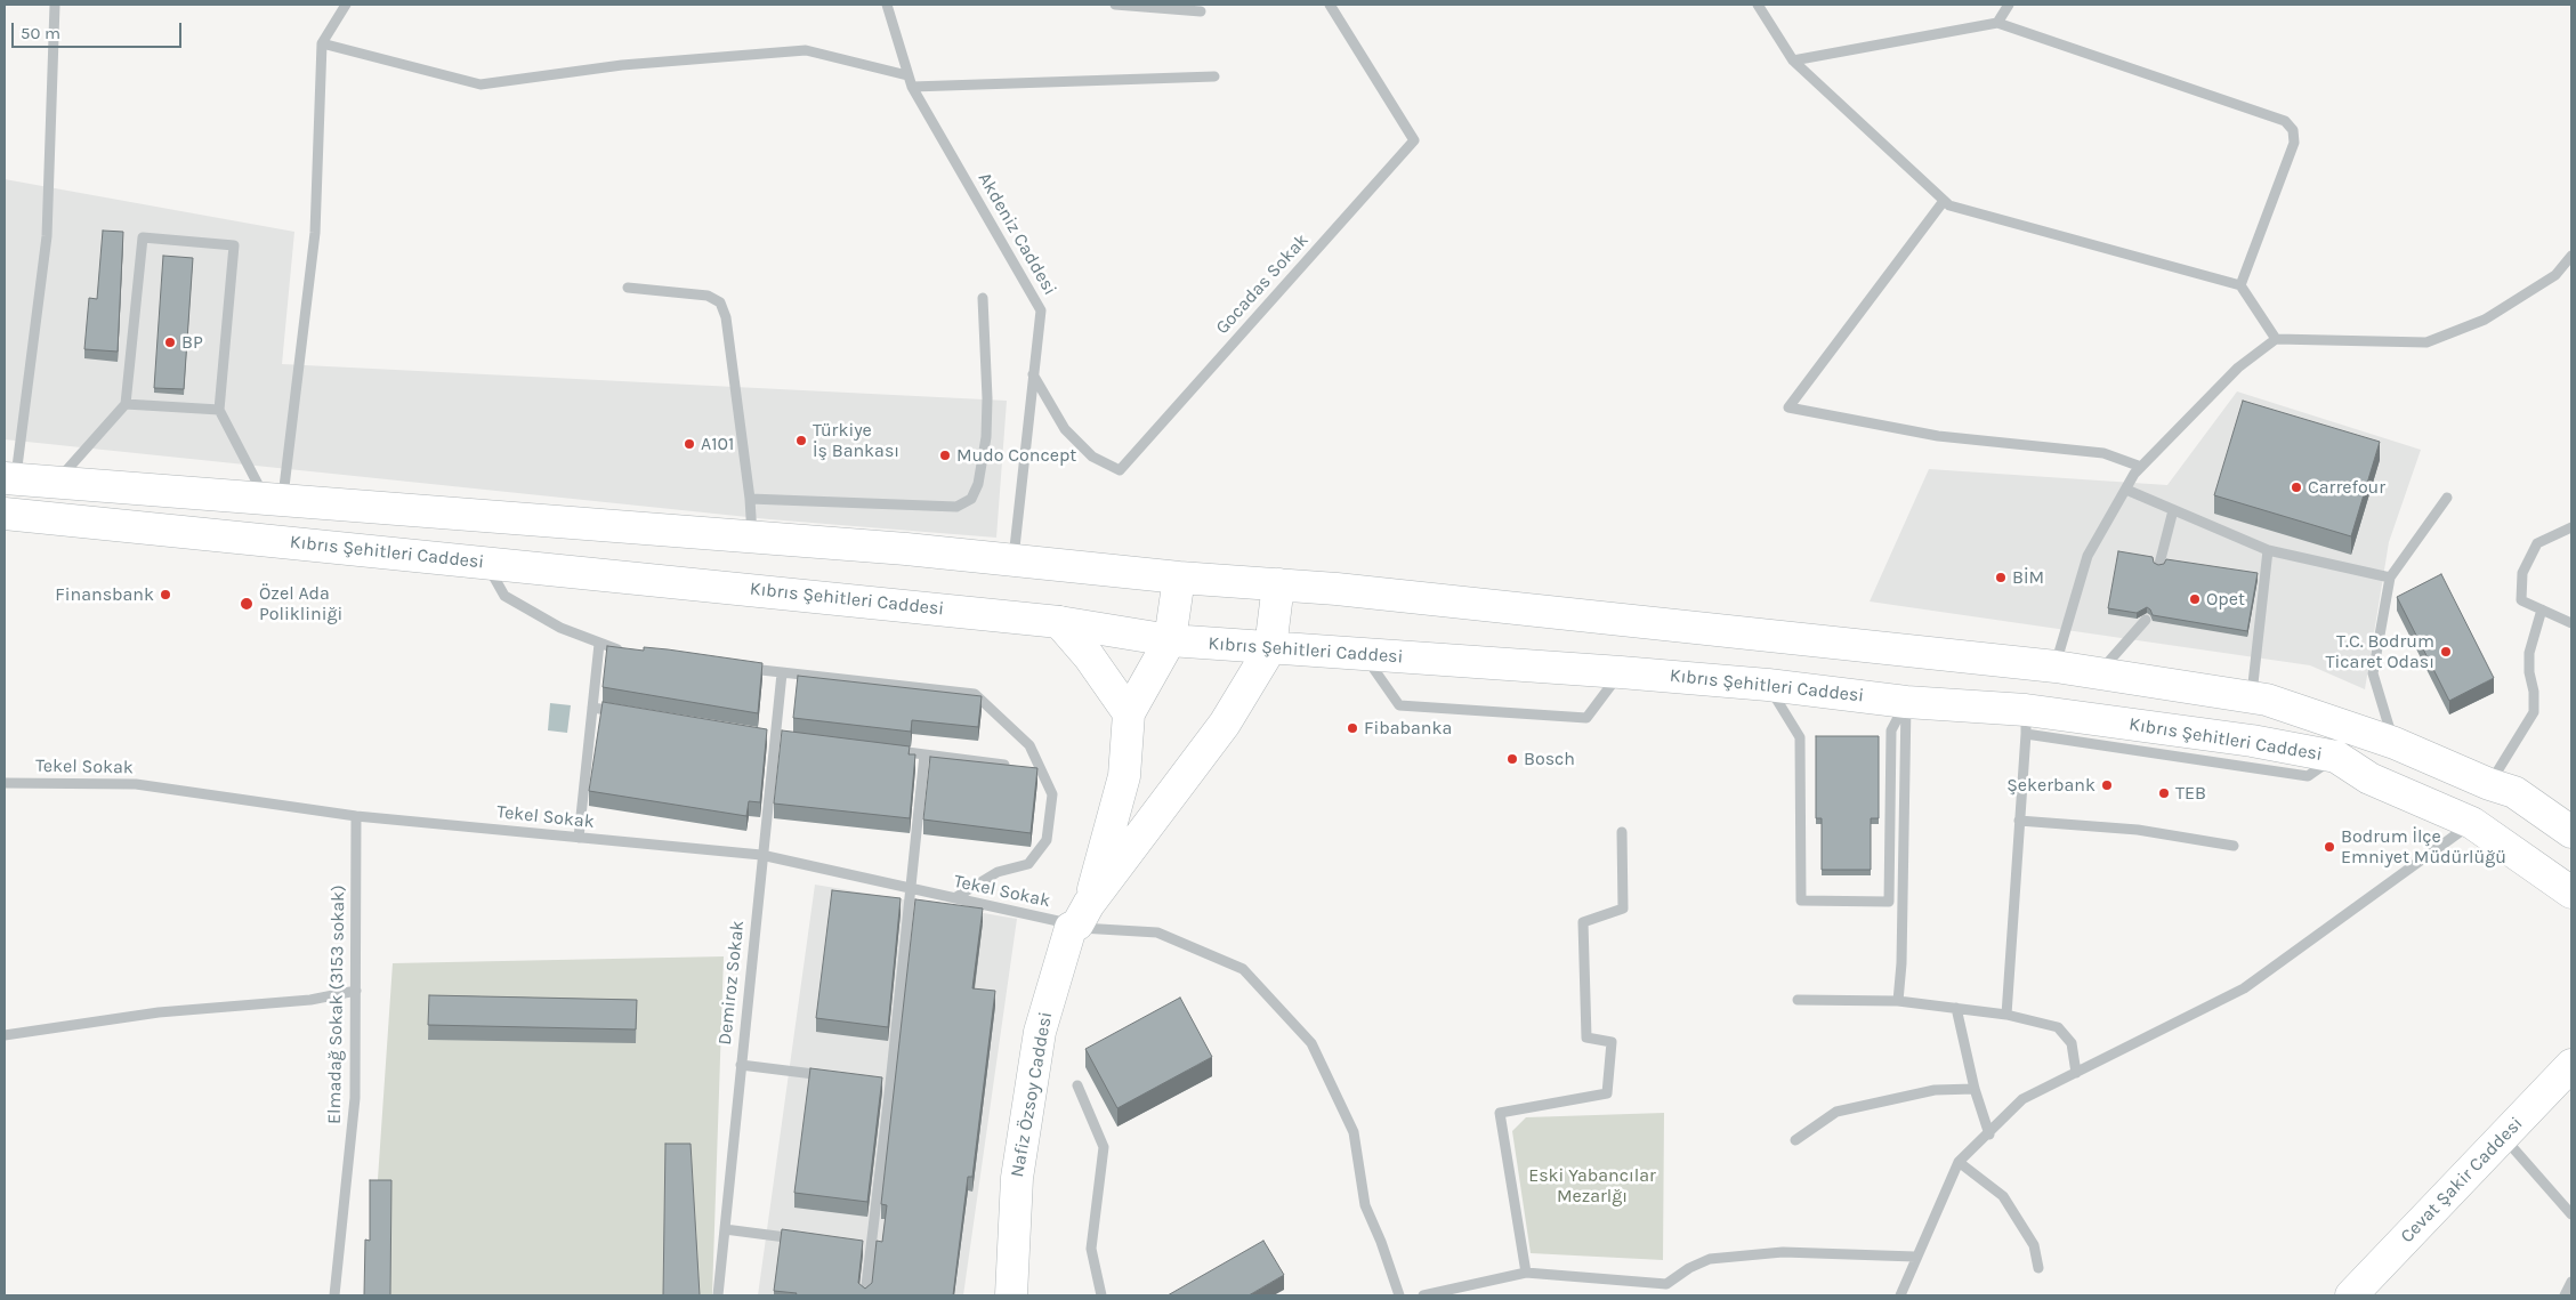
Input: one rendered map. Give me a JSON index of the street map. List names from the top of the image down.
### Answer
{
  "streets": {
    "main road": ["Kıbrıs Şehitleri Caddesi", "Nafiz Özsoy Caddesi", "Cevat Şakir Caddesi"],
    "street": [
      "Akdeniz Caddesi",
      "Gocadas Sokak",
      "Tekel Sokak",
      "Demiroz Sokak",
      "Elmadağ Sokak (3153 sokak)"
    ]
  },
  "crossings": [
    ["Akdeniz Caddesi", "Gocadas Sokak"],
    ["Akdeniz Caddesi", "Kıbrıs Şehitleri Caddesi"],
    ["Kıbrıs Şehitleri Caddesi", "Nafiz Özsoy Caddesi"],
    ["Tekel Sokak", "Demiroz Sokak"],
    ["Tekel Sokak", "Elmadağ Sokak (3153 sokak)"],
    ["Tekel Sokak", "Nafiz Özsoy Caddesi"]
  ],
  "parks": ["Eski Yabancılar Mezarlğı"],
  "places": [
    "BP",
    "Türkiye İş Bankası",
    "A101",
    "Mudo Concept",
    "Carrefour",
    "BİM",
    "Finansbank",
    "Opet",
    "Özel Ada Polikliniği",
    "T.C. Bodrum Ticaret Odası",
    "Fibabanka",
    "Bosch",
    "Şekerbank",
    "TEB",
    "Bodrum İlçe Emniyet Müdürlüğü"
  ],
  "scale_bar": "50 m"
}
